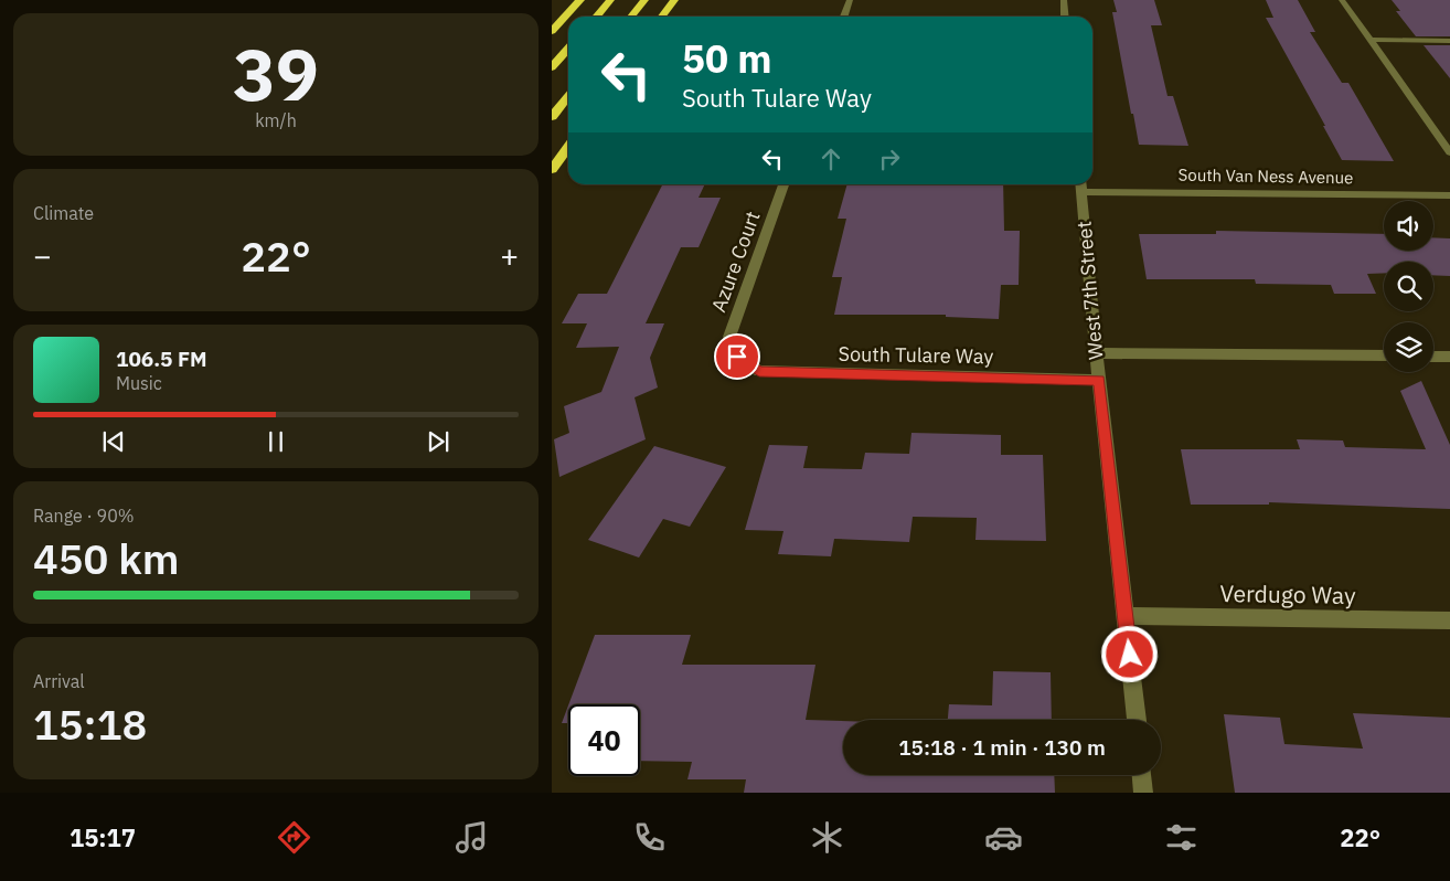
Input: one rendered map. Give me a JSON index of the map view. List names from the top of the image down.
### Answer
{
  "streets": {
    "street": [
      "South Van Ness Avenue",
      "Azure Court",
      "West 7th Street",
      "South Tulare Way",
      "Verdugo Way"
    ]
  },
  "crossings": [
    ["South Van Ness Avenue", "West 7th Street"],
    ["Azure Court", "South Tulare Way"],
    ["West 7th Street", "South Tulare Way"],
    ["West 7th Street", "Verdugo Way"]
  ],
  "page": {
    "tile": [
      ["39", "km/h"],
      "Climate",
      ["Range · 90%", "450 km"],
      ["Arrival", "15:18"]
    ],
    "turn": ["50 m", "South Tulare Way"],
    "heat": ["−", "22°", "+"],
    "song": ["106.5 FM", "Music"],
    "limit": "40",
    "trip": "15:18 · 1 min · 130 m",
    "tabs": ["15:17", "22°"]
  }
}
